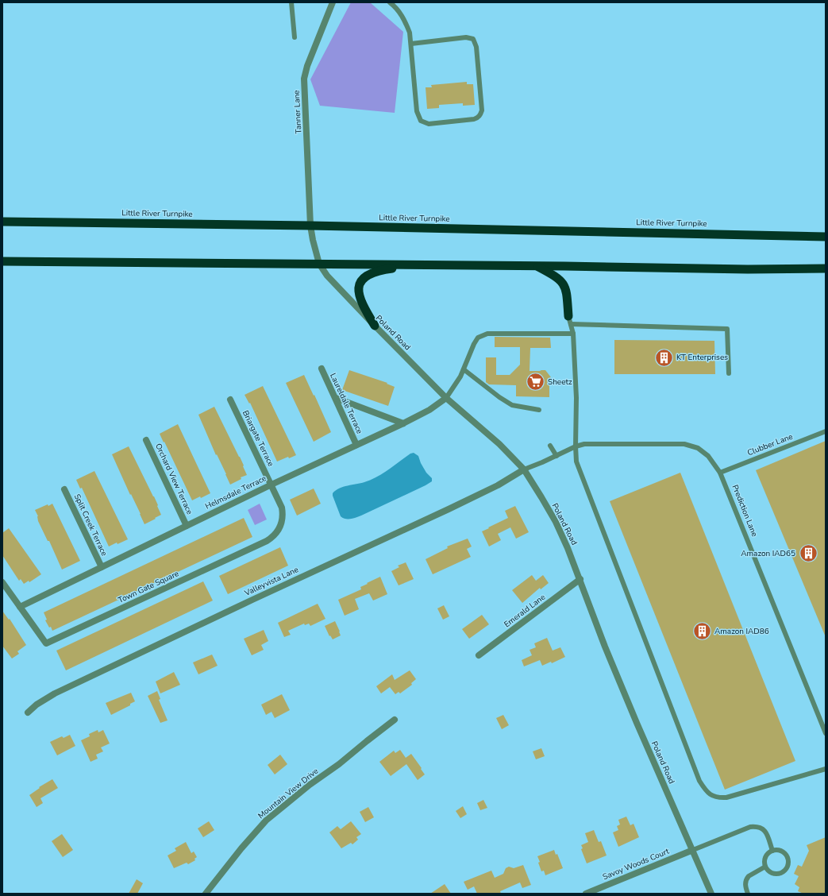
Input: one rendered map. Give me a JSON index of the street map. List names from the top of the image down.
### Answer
{
  "streets": {
    "highway": ["Little River Turnpike"],
    "street": [
      "Tanner Lane",
      "Poland Road",
      "Laureldale Terrace",
      "Briargate Terrace",
      "Orchard View Terrace",
      "Helmsdale Terrace",
      "Split Creek Terrace",
      "Valleyvista Lane",
      "Town Gate Square",
      "Emerald Lane",
      "Mountain View Drive",
      "Savoy Woods Court"
    ],
    "lane": ["Clubber Lane", "Prediction Lane"]
  },
  "crossings": [
    ["Tanner Lane", "Little River Turnpike"],
    ["Tanner Lane", "Poland Road"],
    ["Little River Turnpike", "Poland Road"],
    ["Poland Road", "Helmsdale Terrace"],
    ["Poland Road", "Prediction Lane"],
    ["Poland Road", "Valleyvista Lane"],
    ["Poland Road", "Emerald Lane"],
    ["Poland Road", "Savoy Woods Court"],
    ["Laureldale Terrace", "Helmsdale Terrace"],
    ["Briargate Terrace", "Helmsdale Terrace"],
    ["Briargate Terrace", "Town Gate Square"],
    ["Clubber Lane", "Prediction Lane"],
    ["Orchard View Terrace", "Helmsdale Terrace"],
    ["Helmsdale Terrace", "Split Creek Terrace"],
    ["Helmsdale Terrace", "Town Gate Square"],
    ["Prediction Lane", "Valleyvista Lane"]
  ],
  "places": {
    "building": ["KT Enterprises", "Amazon IAD65", "Amazon IAD86"],
    "supermarket": ["Sheetz"]
  }
}
